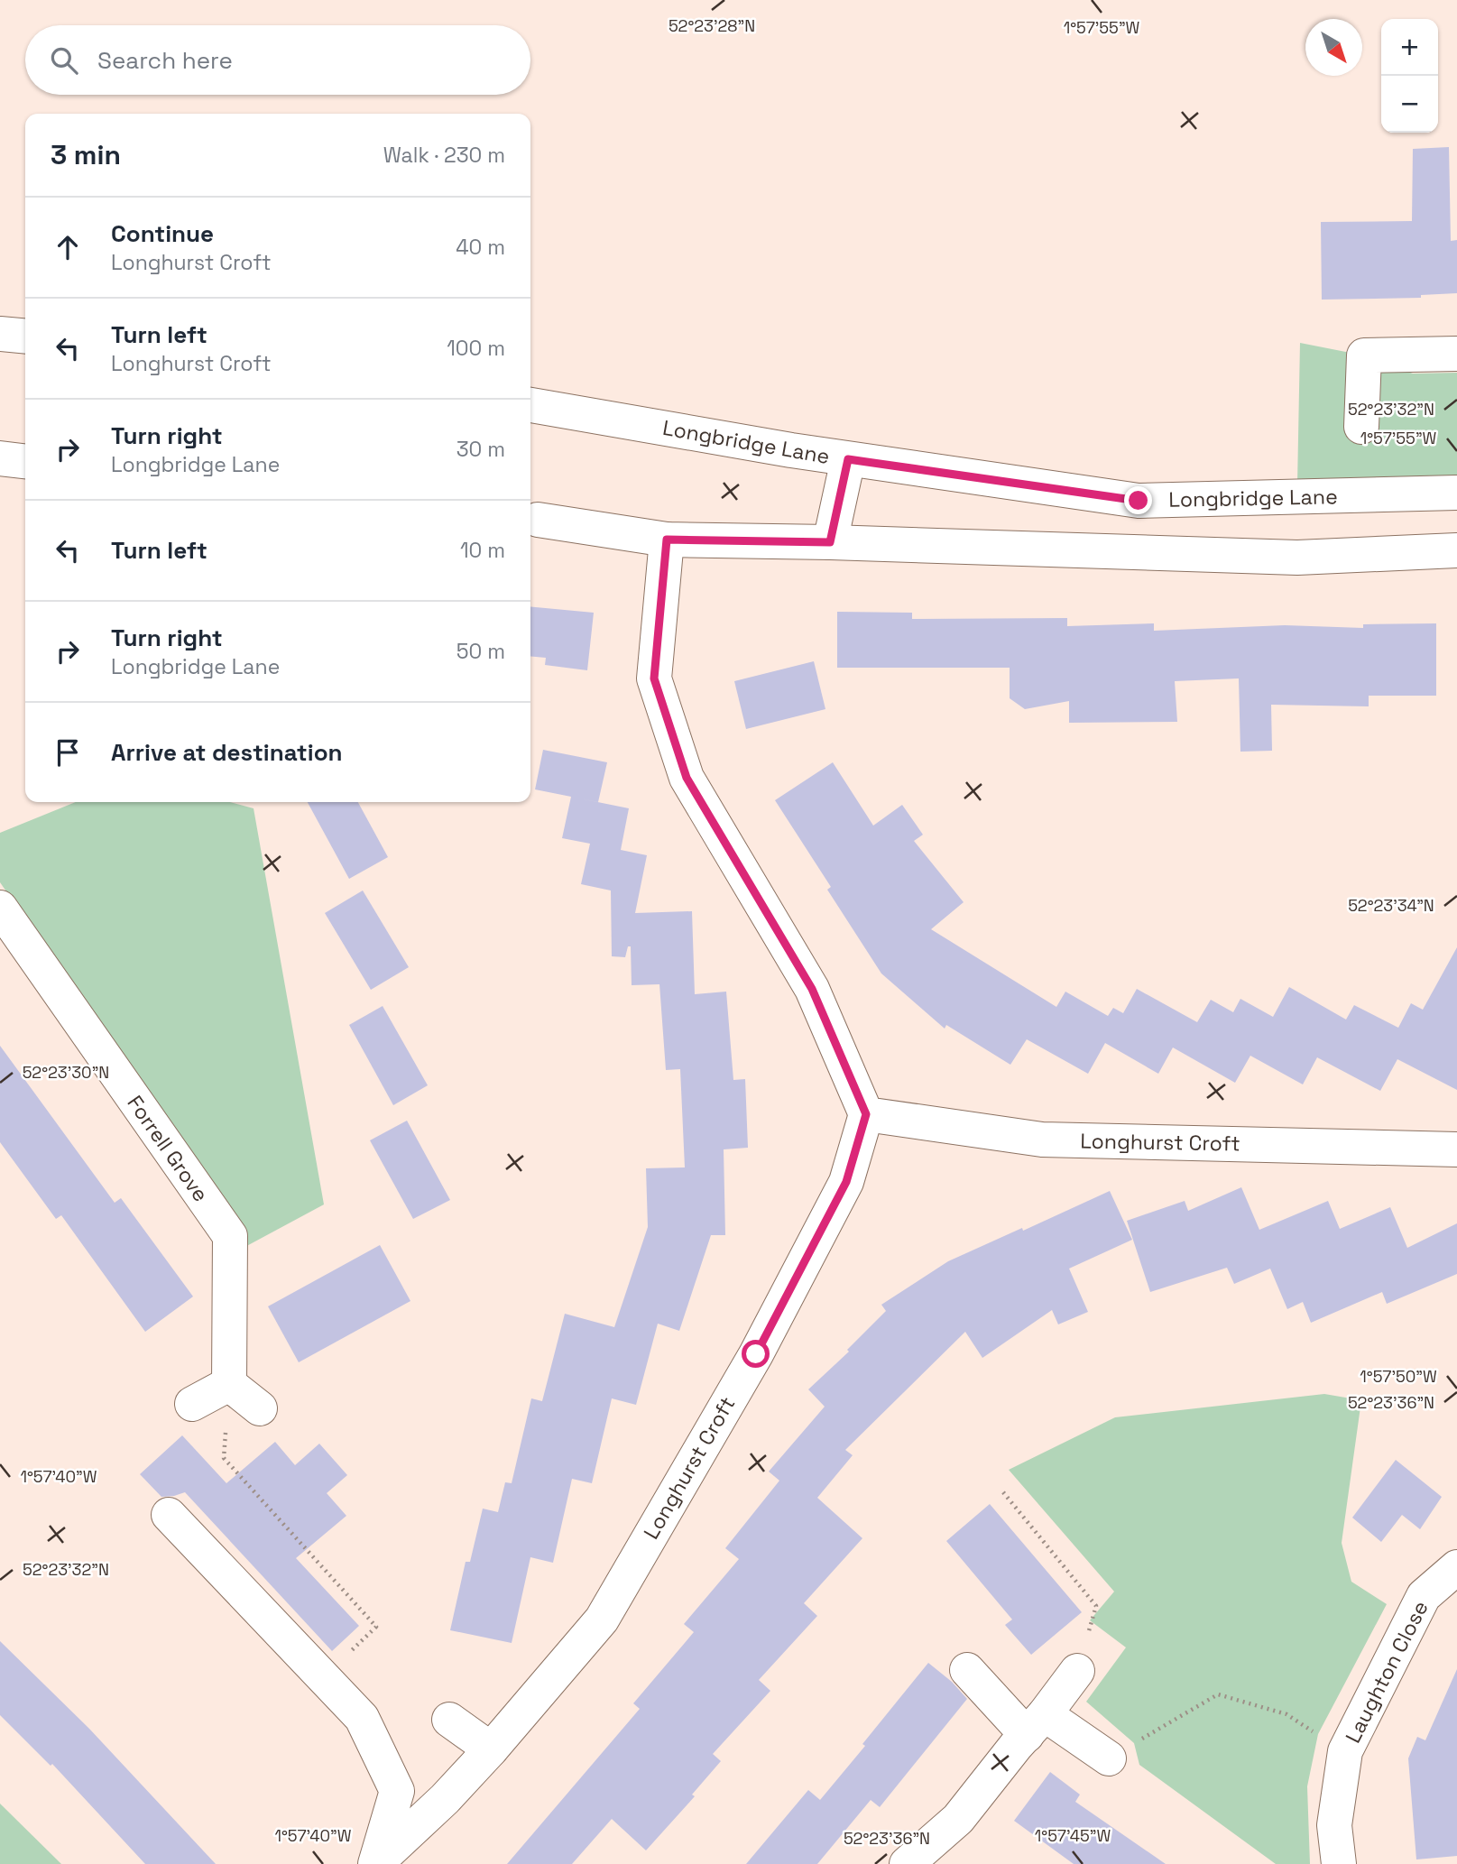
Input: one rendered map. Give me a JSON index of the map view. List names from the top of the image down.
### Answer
{
  "streets": {
    "street": [
      "Longbridge Lane",
      "Longhurst Croft",
      "Forrell Grove",
      "Laughton Close"
    ]
  },
  "north": "bottom right",
  "page": {
    "map_buttons": ["+", "−"],
    "search": "Search here",
    "heading": ["3 min", "Walk · 230 m"],
    "list": [
      ["Continue", "Longhurst Croft", "40 m"],
      ["Turn left", "Longhurst Croft", "100 m"],
      ["Turn right", "Longbridge Lane", "30 m"],
      ["Turn left", "10 m"],
      ["Turn right", "Longbridge Lane", "50 m"],
      "Arrive at destination"
    ]
  },
  "coordinates": [
    "52°23'28\"N",
    "1°57'55\"W",
    "52°23'32\"N",
    "52°23'34\"N",
    "52°23'30\"N",
    "1°57'50\"W",
    "52°23'36\"N",
    "1°57'40\"W",
    "1°57'45\"W"
  ]
}
